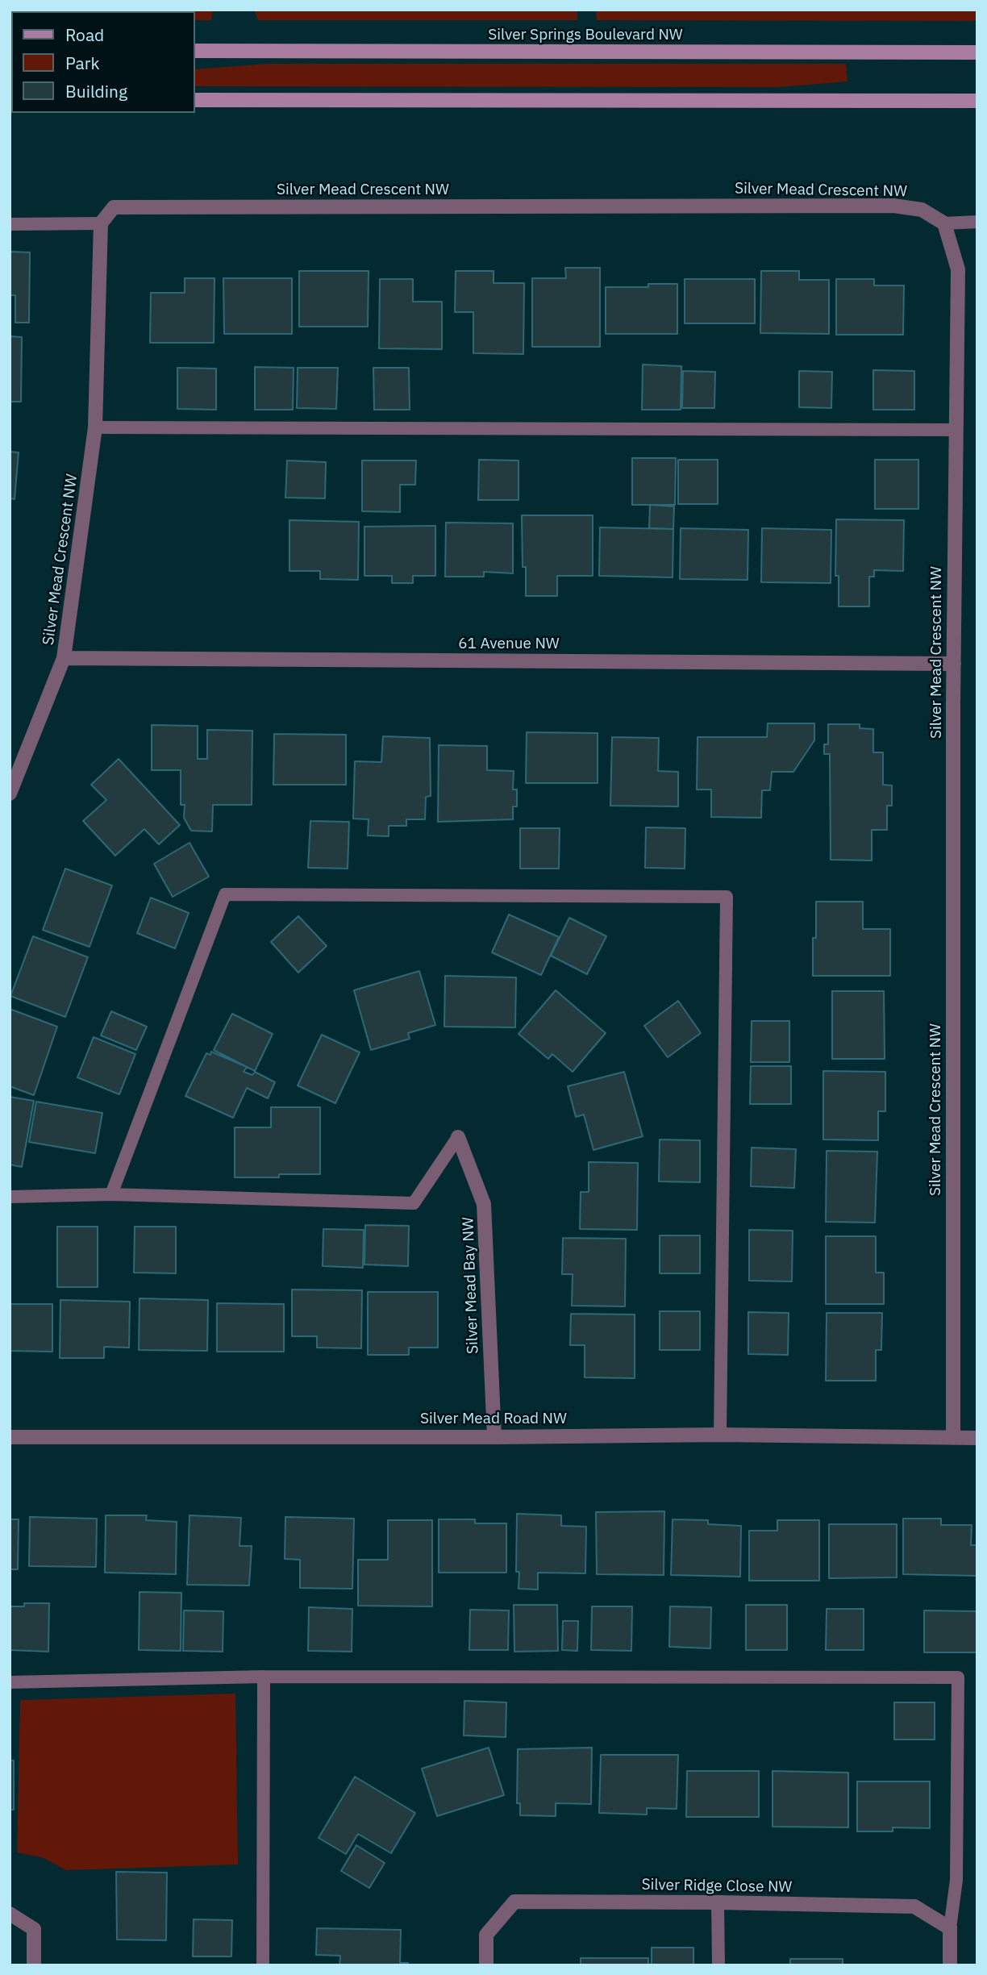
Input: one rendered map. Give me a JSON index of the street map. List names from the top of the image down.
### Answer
{
  "streets": {
    "street": [
      "Silver Springs Boulevard NW",
      "Silver Mead Crescent NW",
      "61 Avenue NW",
      "Silver Mead Bay NW",
      "Silver Mead Road NW",
      "Silver Ridge Close NW"
    ]
  },
  "crossings": [
    ["Silver Mead Crescent NW", "61 Avenue NW"],
    ["Silver Mead Crescent NW", "Silver Mead Road NW"],
    ["Silver Mead Bay NW", "Silver Mead Road NW"]
  ],
  "legend": ["Road", "Park", "Building"]
}
